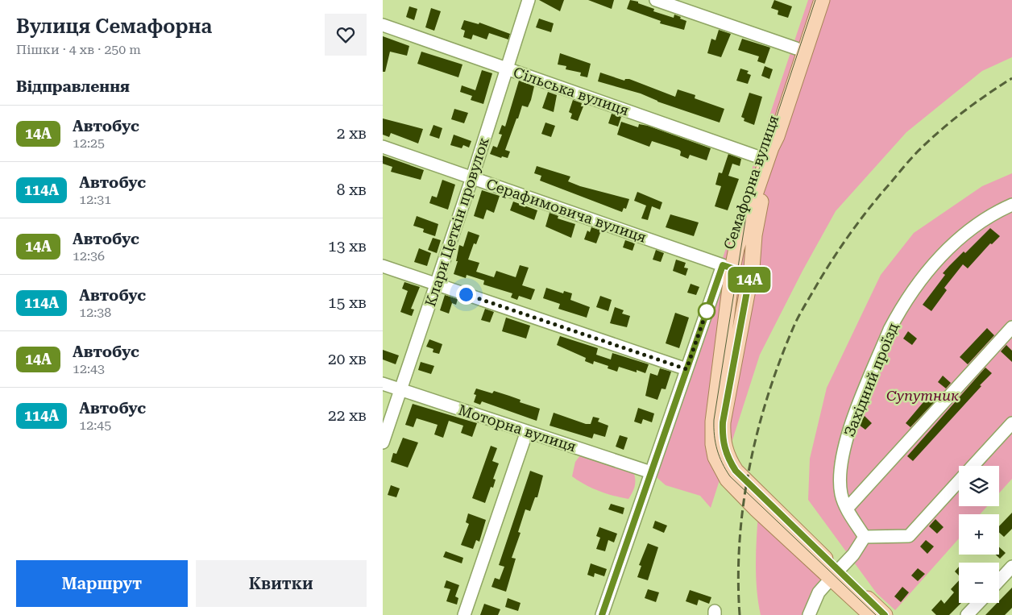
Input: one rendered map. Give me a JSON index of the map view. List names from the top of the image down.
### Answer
{
  "streets": {
    "main road": ["Семафорна вулиця", "Серафимовича вулиця"],
    "street": [
      "Сільська вулиця",
      "Клари Цеткін провулок",
      "Західний проїзд",
      "Моторна вулиця"
    ]
  },
  "crossings": [
    ["Сільська вулиця", "Семафорна вулиця"],
    ["Сільська вулиця", "Клари Цеткін провулок"],
    ["Семафорна вулиця", "Серафимовича вулиця"],
    ["Семафорна вулиця", "Моторна вулиця"],
    ["Серафимовича вулиця", "Клари Цеткін провулок"],
    ["Клари Цеткін провулок", "Моторна вулиця"]
  ],
  "parks": ["Супутник"],
  "lines": ["bus line 14А"],
  "page": {
    "heading": [
      ["Вулиця Семафорна", "Пішки · 4 хв · 250 m"],
      "Відправлення"
    ],
    "on_map": "14А",
    "list": [
      {
        "mark": "14А",
        "name": "Автобус",
        "note": "12:25",
        "value": "2 хв"
      },
      {
        "mark": "114А",
        "name": "Автобус",
        "note": "12:31",
        "value": "8 хв"
      },
      {
        "mark": "14А",
        "name": "Автобус",
        "note": "12:36",
        "value": "13 хв"
      },
      {
        "mark": "114А",
        "name": "Автобус",
        "note": "12:38",
        "value": "15 хв"
      },
      {
        "mark": "14А",
        "name": "Автобус",
        "note": "12:43",
        "value": "20 хв"
      },
      {
        "mark": "114А",
        "name": "Автобус",
        "note": "12:45",
        "value": "22 хв"
      }
    ],
    "map_buttons": ["+", "−"],
    "buttons": ["Маршрут", "Квитки"]
  }
}
